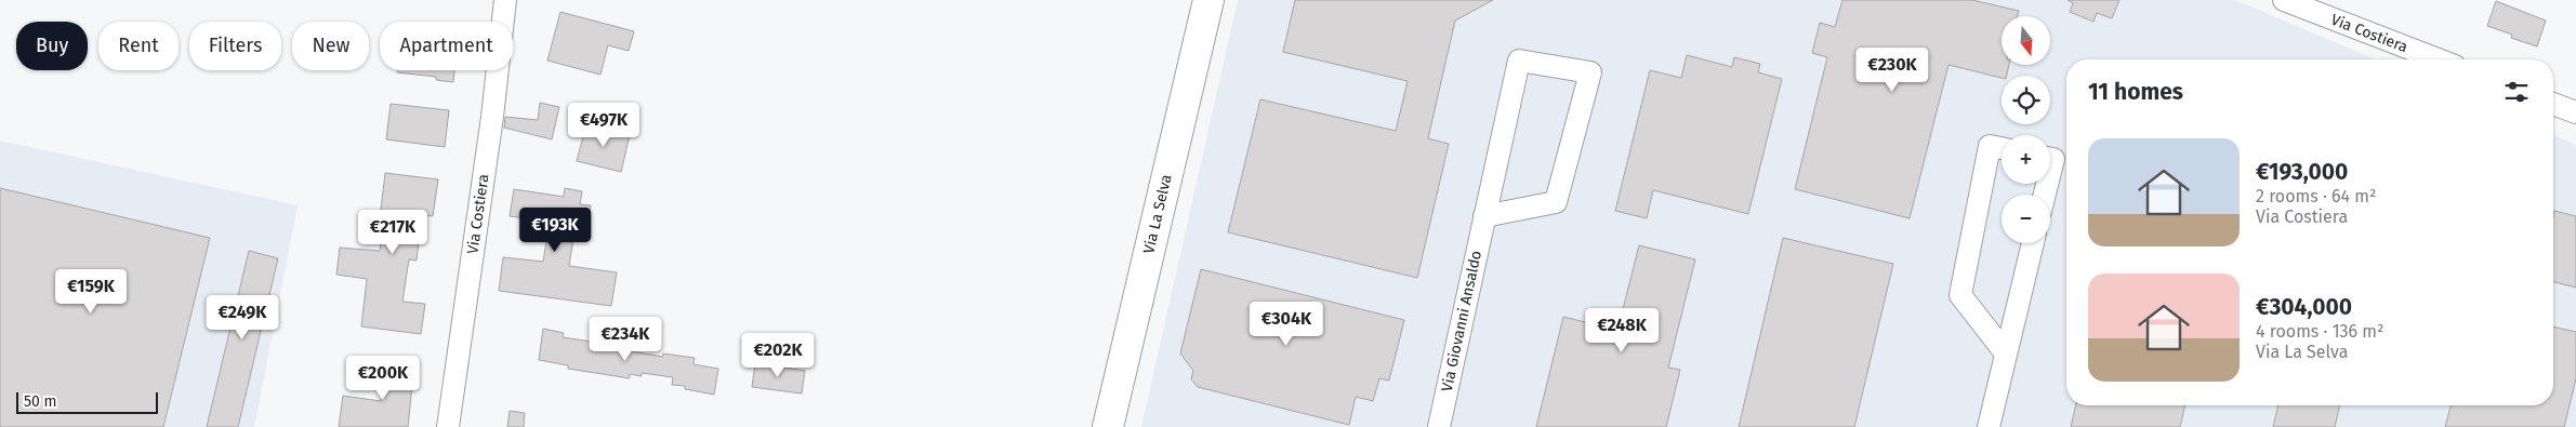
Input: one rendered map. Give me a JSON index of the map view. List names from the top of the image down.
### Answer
{
  "streets": {
    "street": ["Via Costiera", "Via La Selva", "Via Giovanni Ansaldo"]
  },
  "scale_bar": "50 m",
  "north": "bottom",
  "page": {
    "map_buttons": ["+", "−"],
    "chip": [
      "Buy",
      "Rent",
      "Filters",
      "New",
      "Apartment"
    ],
    "price": [
      "€230K",
      "€497K",
      "€193K",
      "€217K",
      "€159K",
      "€249K",
      "€304K",
      "€248K",
      "€234K",
      "€202K",
      "€200K"
    ],
    "heading": "11 homes",
    "list": [
      {
        "name": "€193,000",
        "note": "2 rooms · 64 m² · Via Costiera"
      },
      {
        "name": "€304,000",
        "note": "4 rooms · 136 m² · Via La Selva"
      }
    ],
    "scale": "50 m"
  }
}
